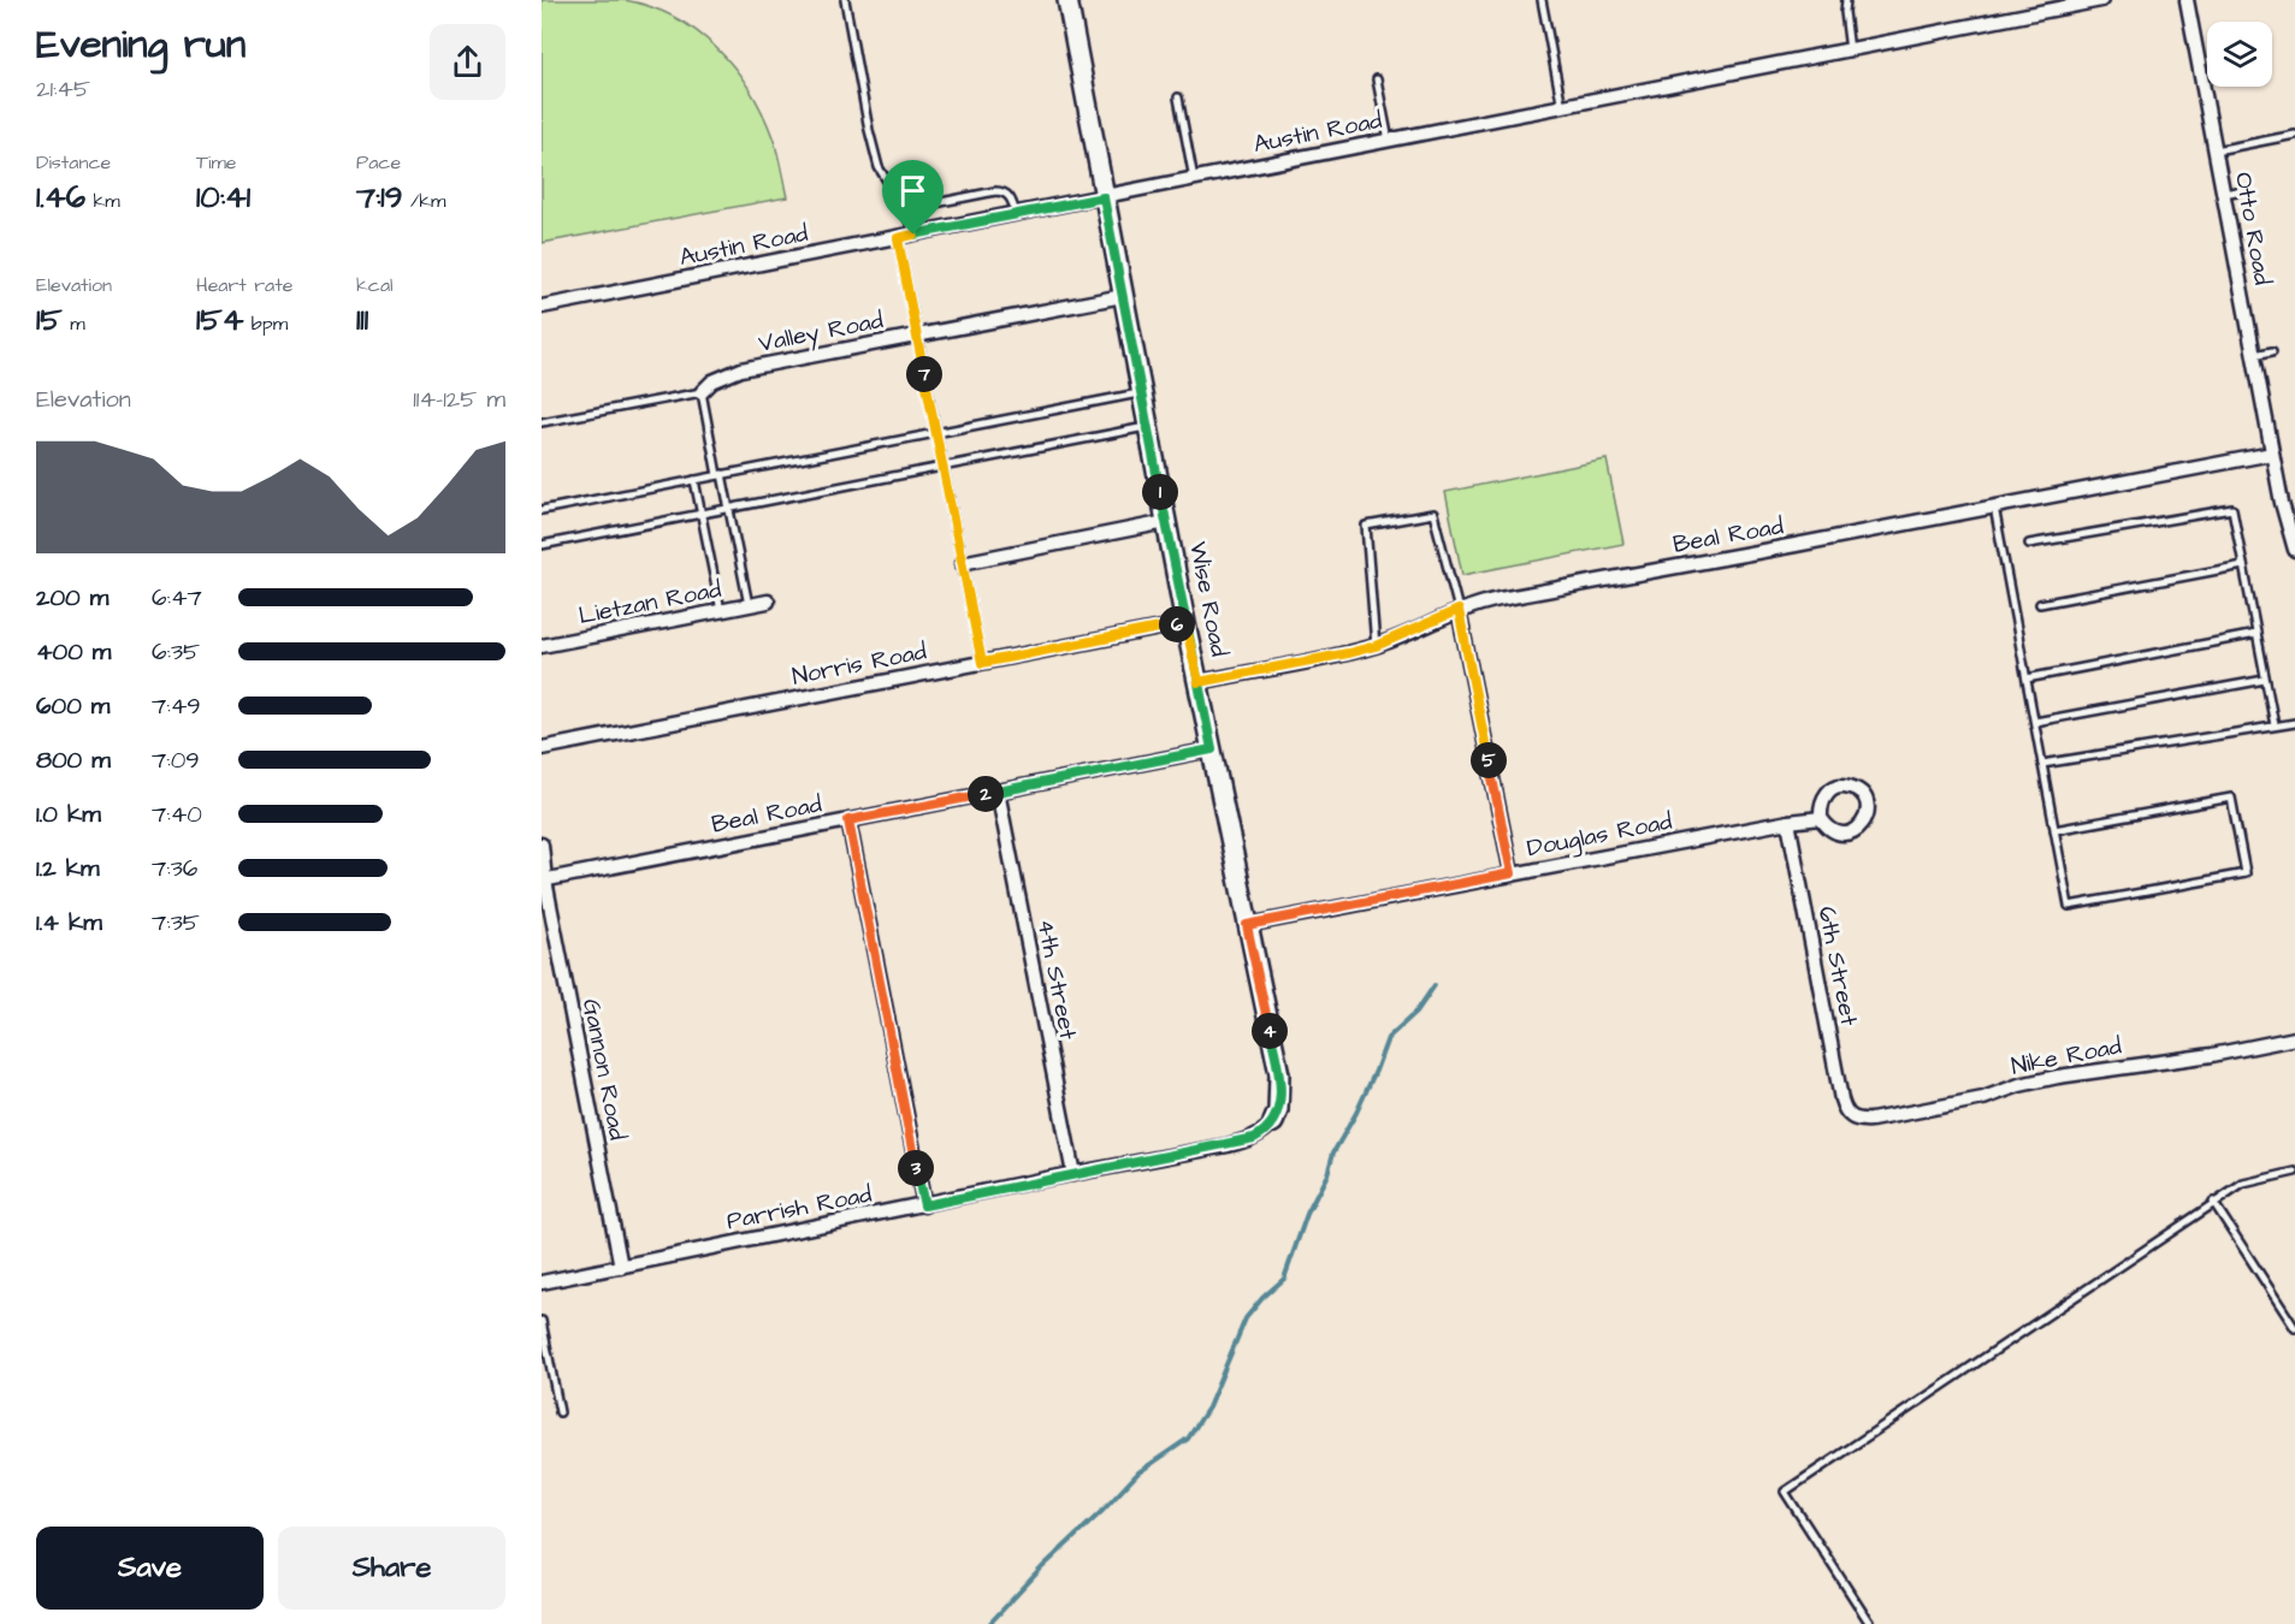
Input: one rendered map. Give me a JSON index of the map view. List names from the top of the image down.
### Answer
{
  "streets": {
    "street": [
      "Austin Road",
      "Otto Road",
      "Valley Road",
      "Beal Road",
      "Wise Road",
      "Lietzan Road",
      "Norris Road",
      "Douglas Road",
      "6th Street",
      "4th Street",
      "Nike Road",
      "Gannon Road",
      "Parrish Road"
    ]
  },
  "crossings": [
    ["Austin Road", "Wise Road"],
    ["Otto Road", "Beal Road"],
    ["Valley Road", "Wise Road"],
    ["Beal Road", "Wise Road"],
    ["Beal Road", "4th Street"],
    ["Beal Road", "Gannon Road"],
    ["Wise Road", "Norris Road"],
    ["Wise Road", "Douglas Road"],
    ["Wise Road", "Parrish Road"],
    ["Douglas Road", "6th Street"],
    ["6th Street", "Nike Road"],
    ["4th Street", "Parrish Road"],
    ["Gannon Road", "Parrish Road"]
  ],
  "page": {
    "heading": ["Evening run", "21:45"],
    "stats": [
      ["Distance", "1.46 km"],
      ["Time", "10:41"],
      ["Pace", "7:19 /km"],
      ["Elevation", "15 m"],
      ["Heart rate", "154 bpm"],
      ["kcal", "111"]
    ],
    "pins": [
      "7",
      "1",
      "6",
      "5",
      "2",
      "4",
      "3"
    ],
    "chart": ["Elevation", "114–125 m"],
    "list": [
      {
        "name": "200 m",
        "note": "6:47"
      },
      {
        "name": "400 m",
        "note": "6:35"
      },
      {
        "name": "600 m",
        "note": "7:49"
      },
      {
        "name": "800 m",
        "note": "7:09"
      },
      {
        "name": "1.0 km",
        "note": "7:40"
      },
      {
        "name": "1.2 km",
        "note": "7:36"
      },
      {
        "name": "1.4 km",
        "note": "7:35"
      }
    ],
    "buttons": ["Save", "Share"]
  }
}
